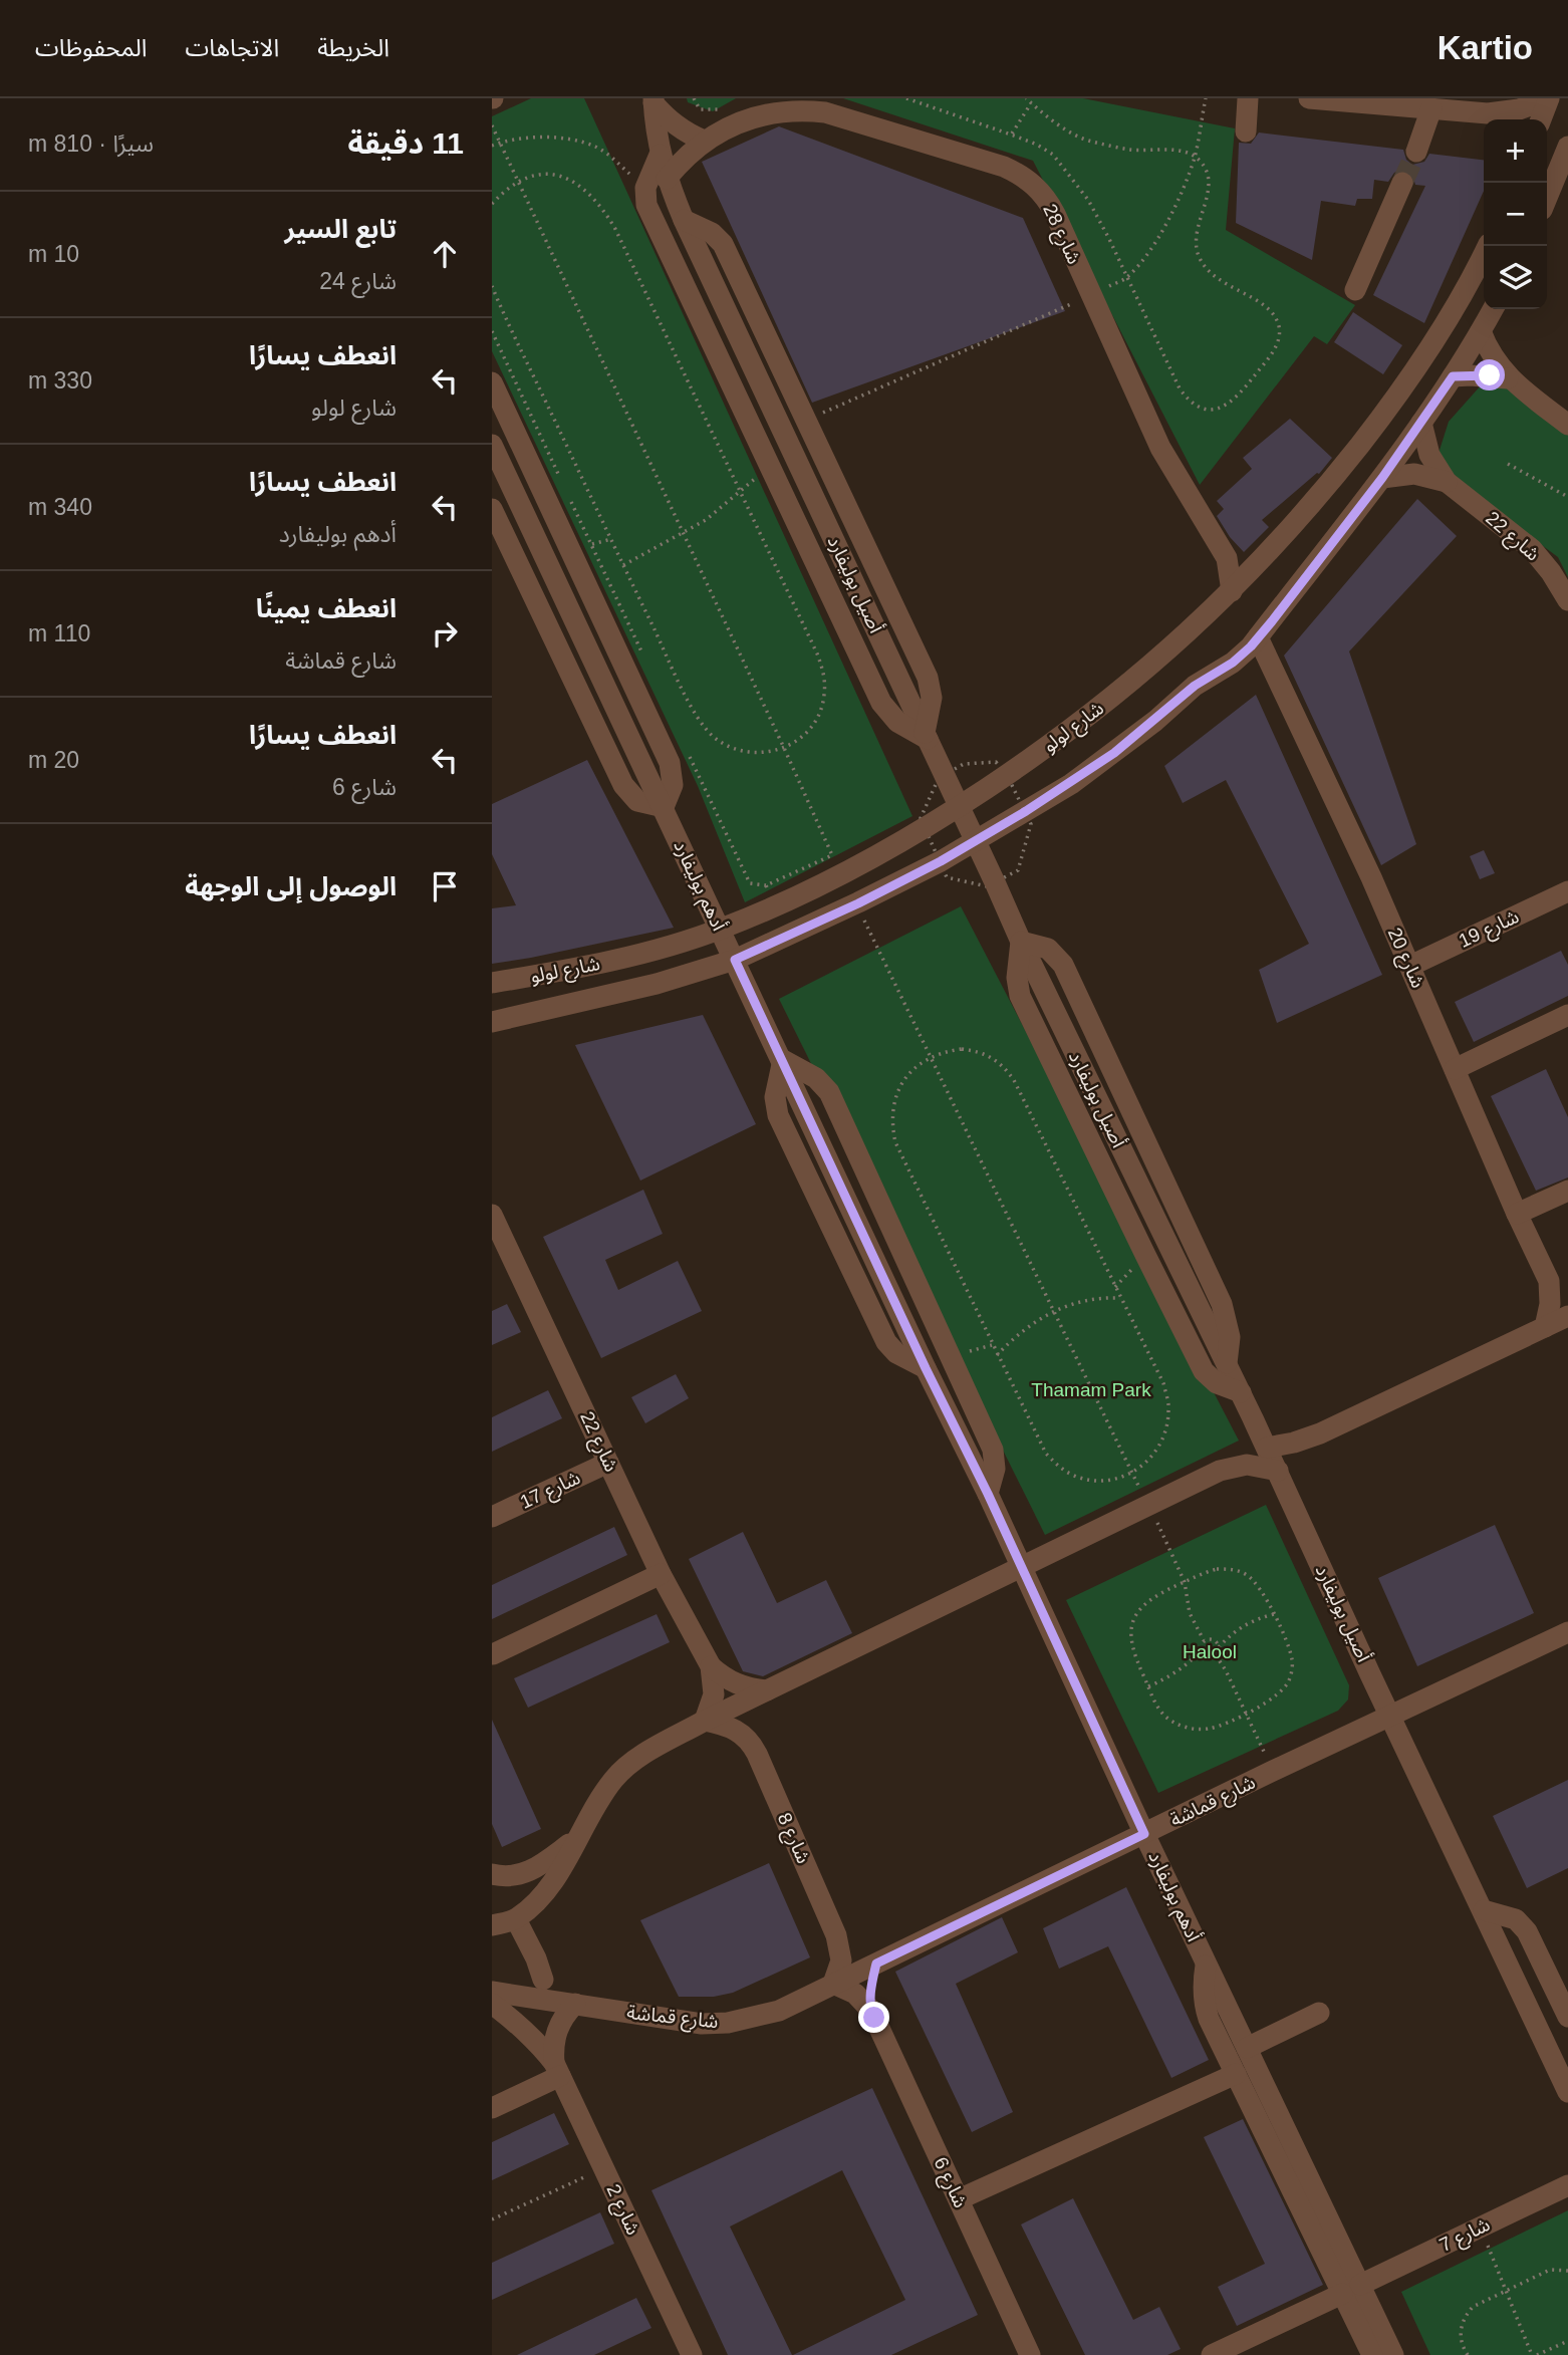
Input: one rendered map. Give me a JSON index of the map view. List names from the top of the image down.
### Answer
{
  "streets": {
    "street": [
      "شارع 28",
      "شارع 22",
      "أصيل بوليفارد",
      "شارع لولو",
      "أدهم بوليفارد",
      "شارع 19",
      "شارع 20",
      "شارع 17",
      "شارع قماشة",
      "شارع 8",
      "شارع 6",
      "شارع 2",
      "شارع 7"
    ]
  },
  "crossings": [
    ["شارع 28", "أصيل بوليفارد"],
    ["شارع 28", "شارع لولو"],
    ["شارع 22", "شارع لولو"],
    ["شارع 22", "شارع 17"],
    ["شارع 22", "شارع 8"],
    ["أصيل بوليفارد", "شارع لولو"],
    ["أصيل بوليفارد", "شارع قماشة"],
    ["شارع لولو", "أدهم بوليفارد"],
    ["شارع لولو", "شارع 20"],
    ["أدهم بوليفارد", "شارع قماشة"],
    ["أدهم بوليفارد", "شارع 7"],
    ["شارع 19", "شارع 20"],
    ["شارع قماشة", "شارع 8"],
    ["شارع قماشة", "شارع 6"],
    ["شارع 8", "شارع 6"]
  ],
  "parks": ["Thamam Park", "Halool"],
  "page": {
    "header": "Kartio",
    "nav": ["الخريطة", "الاتجاهات", "المحفوظات"],
    "heading": ["11 دقيقة", "سيرًا · 810 m"],
    "map_buttons": ["+", "−"],
    "list": [
      ["تابع السير", "شارع 24", "10 m"],
      ["انعطف يسارًا", "شارع لولو", "330 m"],
      ["انعطف يسارًا", "أدهم بوليفارد", "340 m"],
      ["انعطف يمينًا", "شارع قماشة", "110 m"],
      ["انعطف يسارًا", "شارع 6", "20 m"],
      "الوصول إلى الوجهة"
    ]
  }
}
